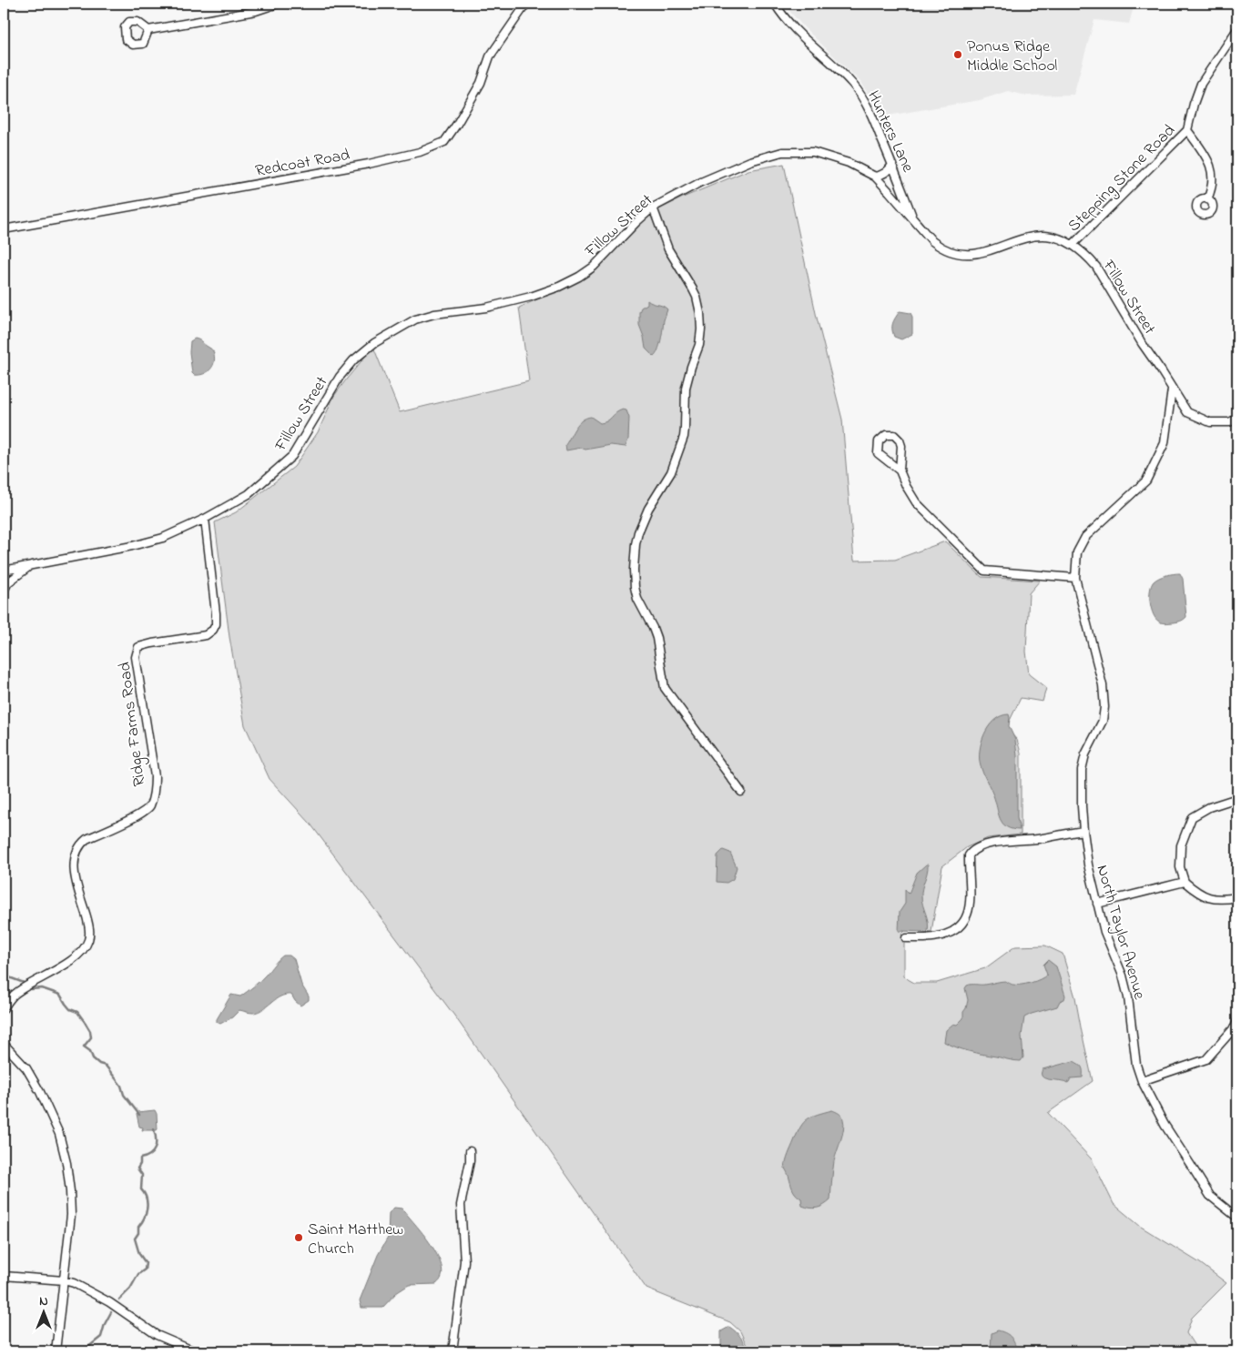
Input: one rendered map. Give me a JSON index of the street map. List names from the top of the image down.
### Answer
{
  "streets": {
    "street": [
      "Hunters Lane",
      "Redcoat Road",
      "Stepping Stone Road",
      "Fillow Street",
      "Ridge Farms Road",
      "North Taylor Avenue"
    ]
  },
  "crossings": [
    ["Hunters Lane", "Fillow Street"],
    ["Stepping Stone Road", "Fillow Street"],
    ["Fillow Street", "Ridge Farms Road"],
    ["Fillow Street", "North Taylor Avenue"]
  ],
  "places": ["Ponus Ridge Middle School", "Saint Matthew Church"],
  "north": "top"
}
